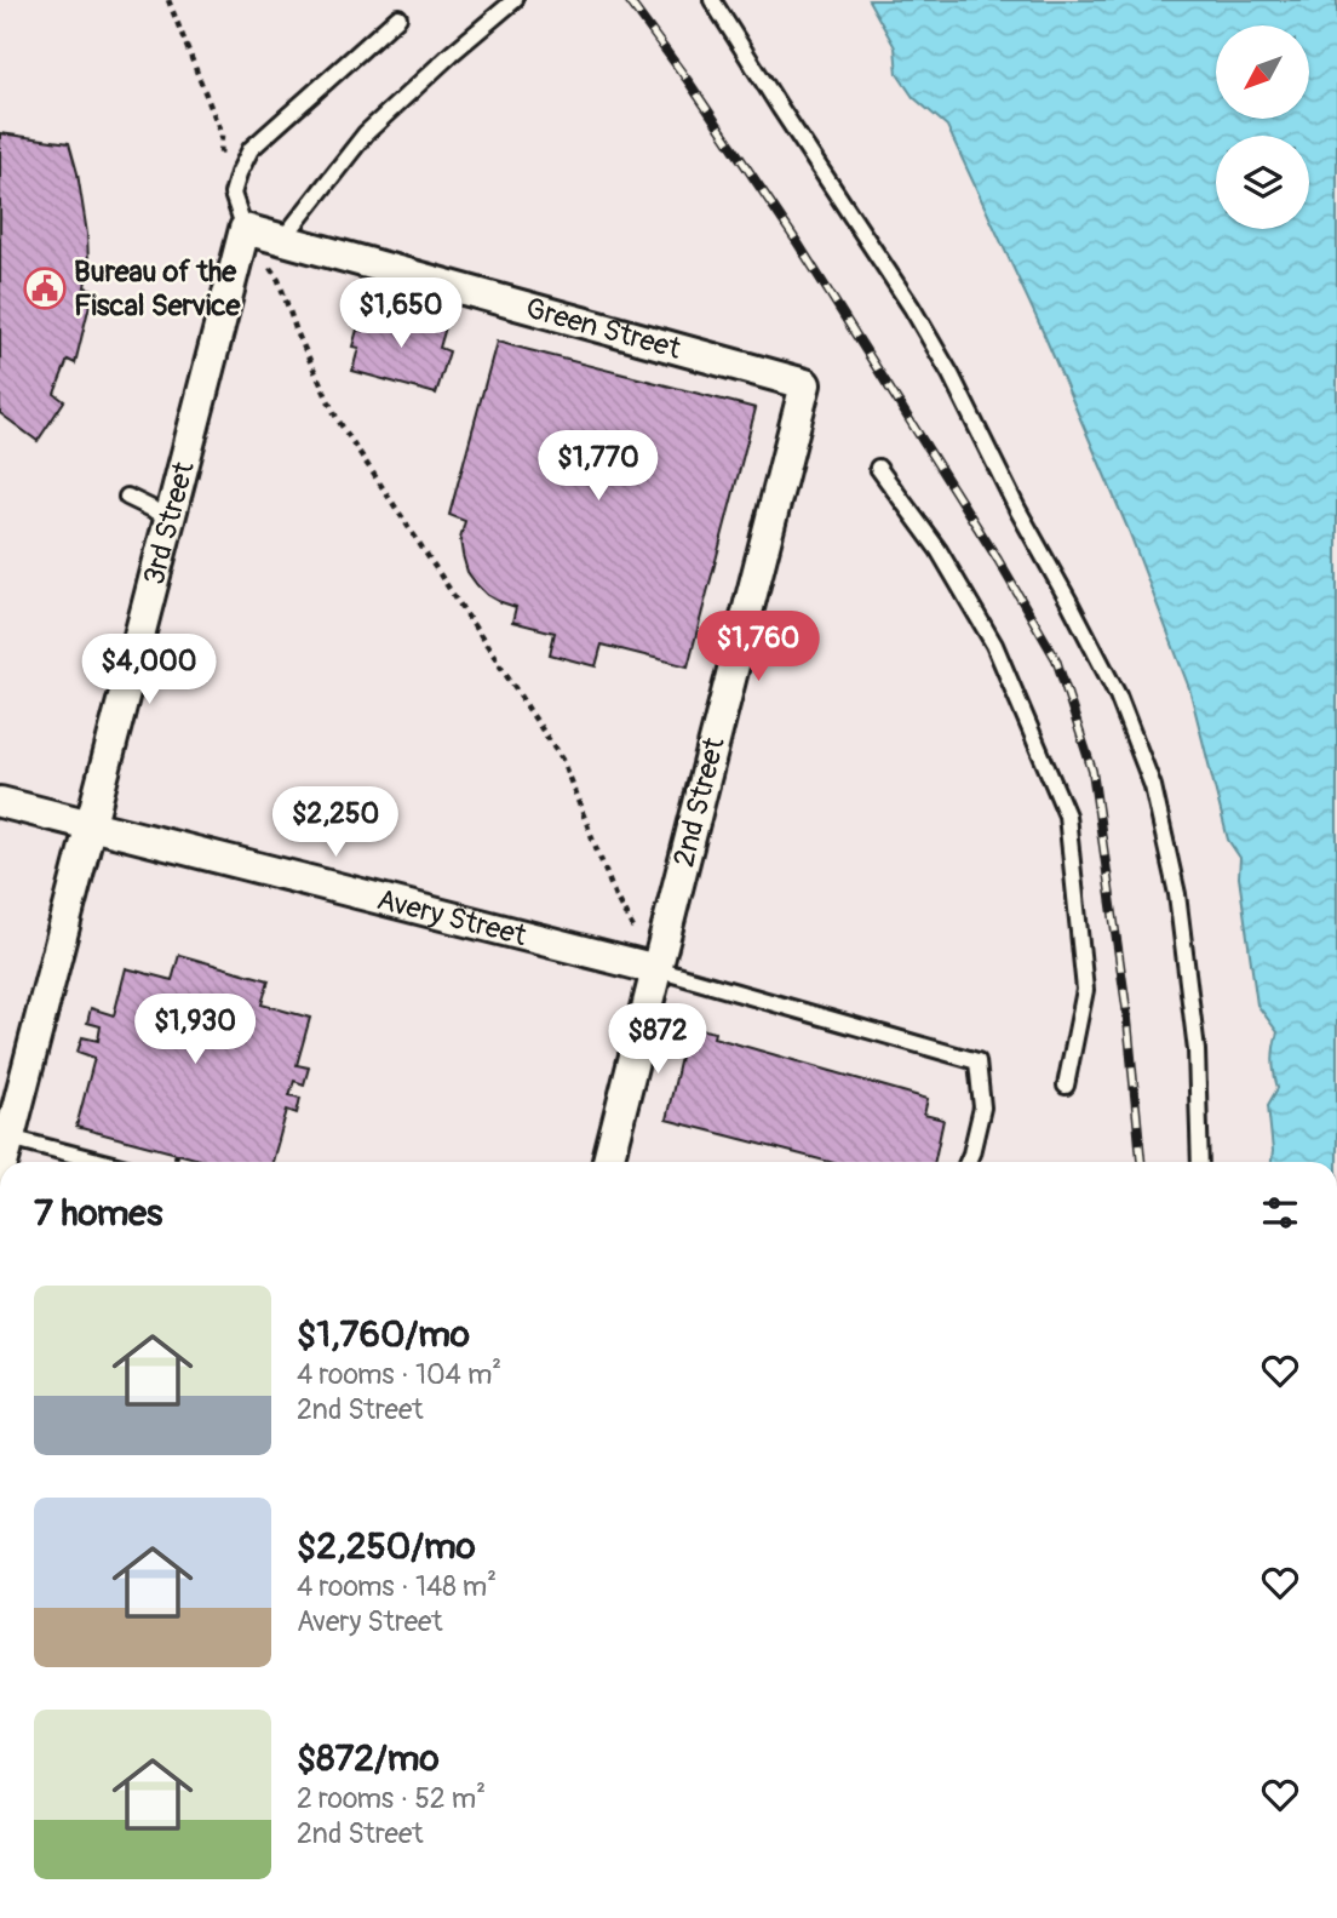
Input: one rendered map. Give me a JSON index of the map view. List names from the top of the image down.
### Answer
{
  "streets": {
    "street": [
      "Green Street",
      "3rd Street",
      "2nd Street",
      "Avery Street"
    ]
  },
  "crossings": [
    ["Green Street", "2nd Street"],
    ["3rd Street", "Avery Street"],
    ["2nd Street", "Avery Street"]
  ],
  "places": {
    "public building": ["Bureau of the Fiscal Service"]
  },
  "north": "bottom left",
  "page": {
    "price": [
      "$1,650",
      "$1,770",
      "$1,760",
      "$4,000",
      "$2,250",
      "$1,930",
      "$872"
    ],
    "heading": "7 homes",
    "list": [
      {
        "name": "$1,760/mo",
        "note": "4 rooms · 104 m² · 2nd Street"
      },
      {
        "name": "$2,250/mo",
        "note": "4 rooms · 148 m² · Avery Street"
      },
      {
        "name": "$872/mo",
        "note": "2 rooms · 52 m² · 2nd Street"
      }
    ]
  }
}
